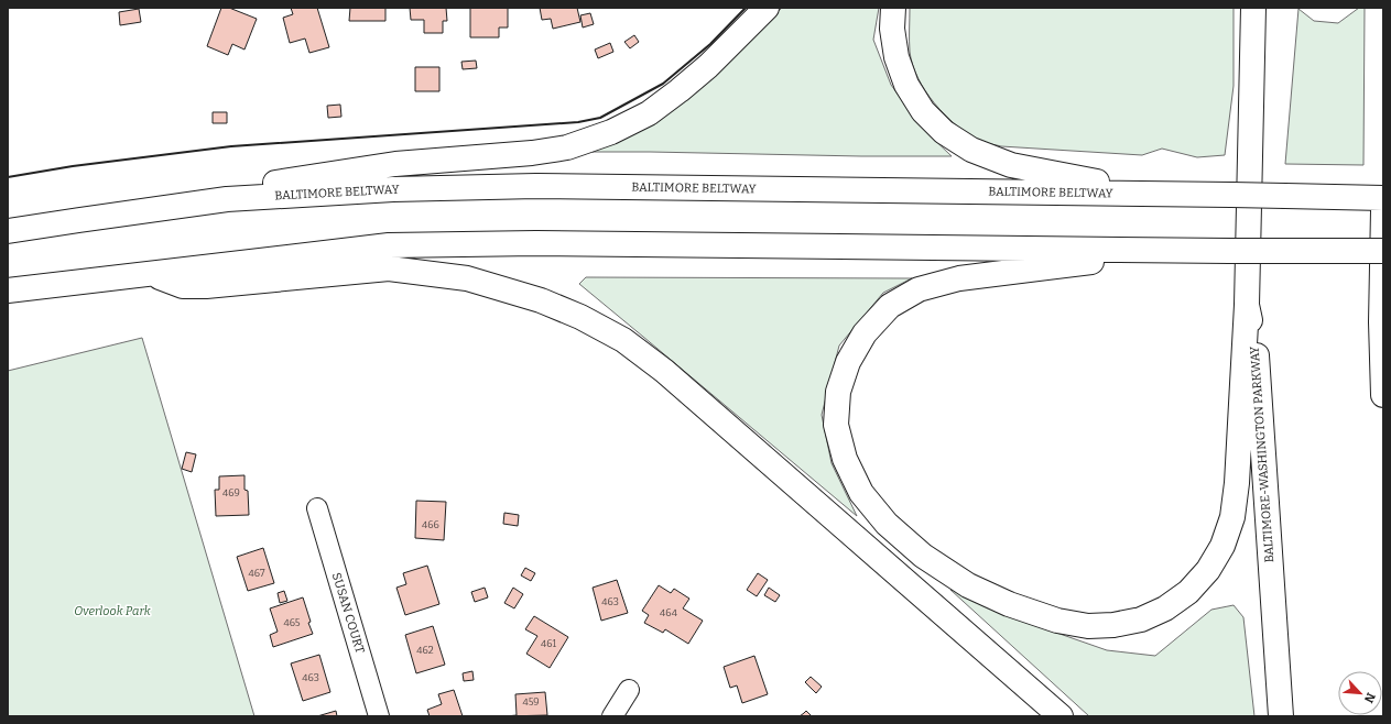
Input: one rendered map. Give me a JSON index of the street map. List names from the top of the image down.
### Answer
{
  "streets": {
    "highway": ["BALTIMORE BELTWAY", "BALTIMORE-WASHINGTON PARKWAY"],
    "street": ["SUSAN COURT"]
  },
  "parks": ["Overlook Park"],
  "house_numbers": [
    "469",
    "466",
    "467",
    "463",
    "464",
    "465",
    "461",
    "462",
    "463",
    "459"
  ],
  "north": "bottom right"
}
